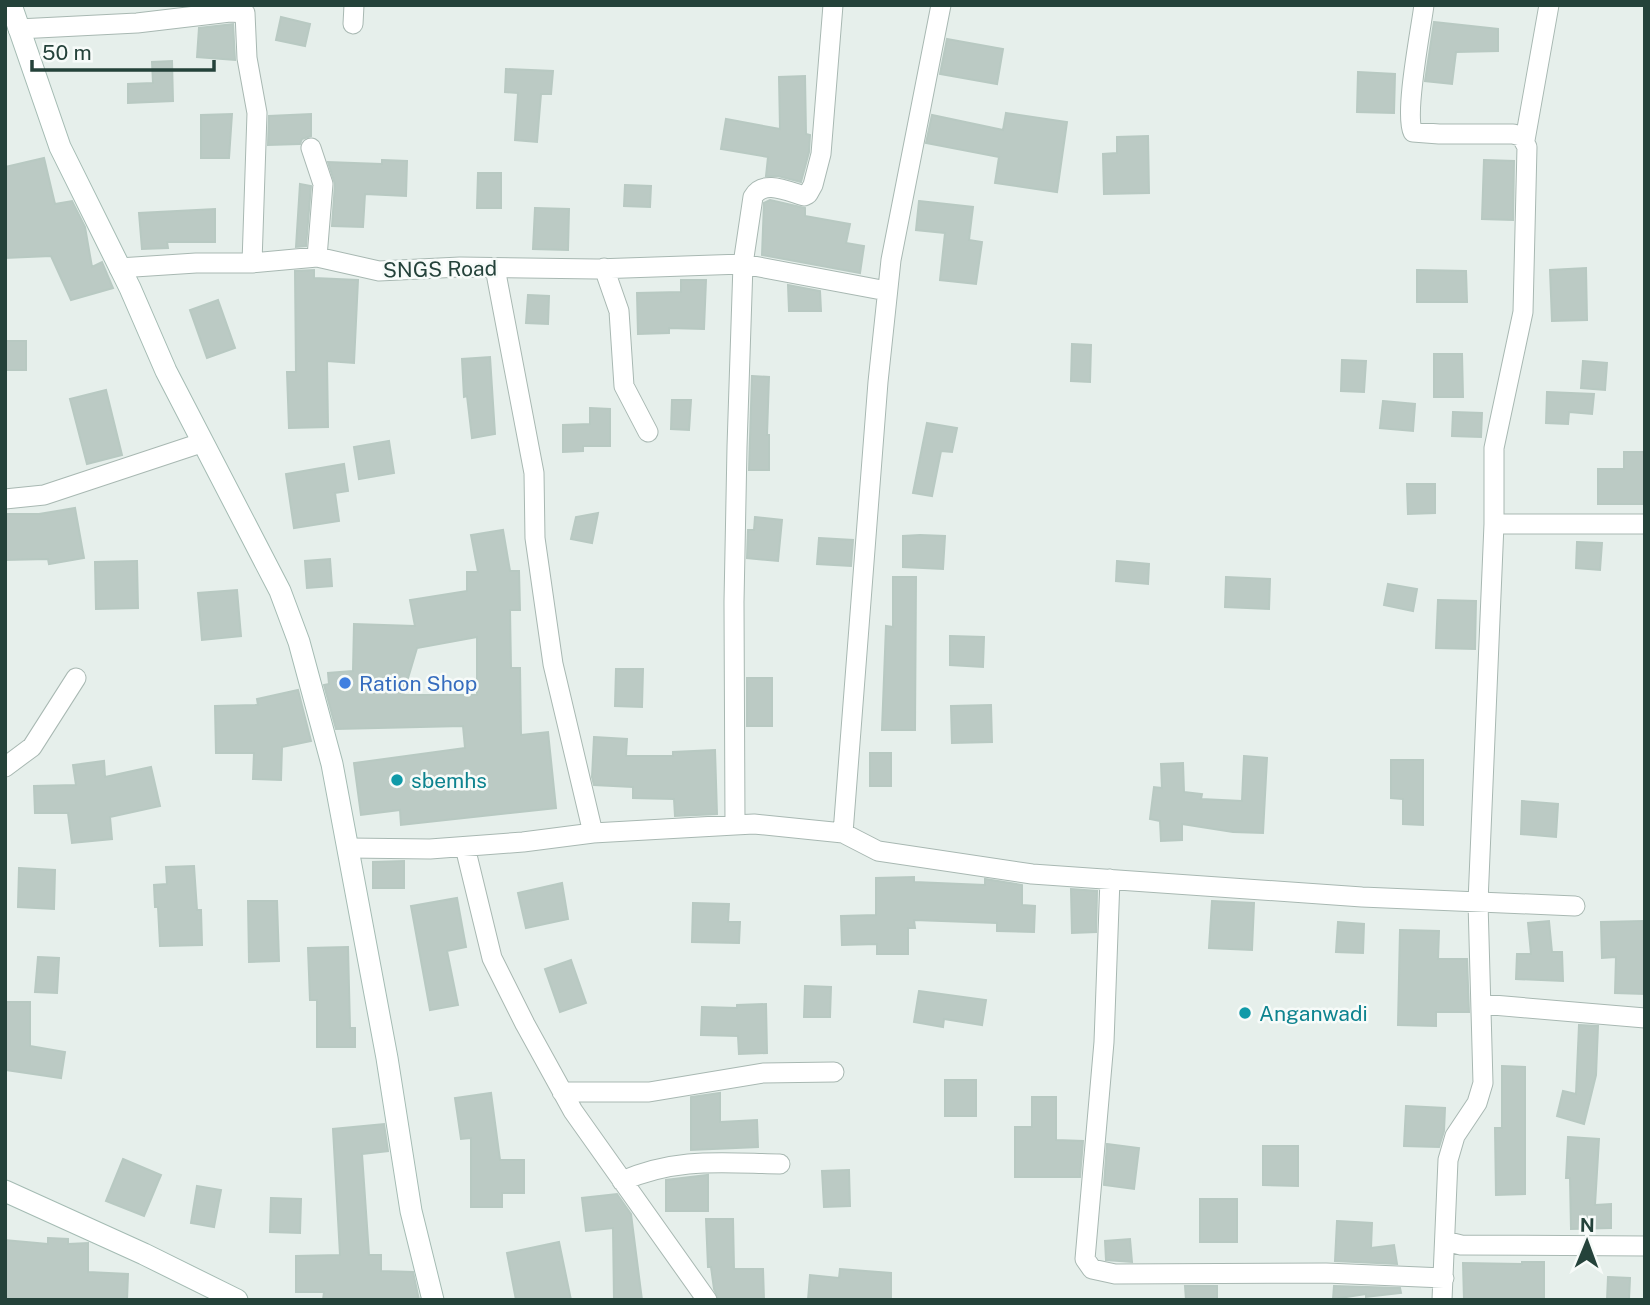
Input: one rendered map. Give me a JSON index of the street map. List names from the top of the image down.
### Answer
{
  "streets": {
    "street": ["SNGS Road"]
  },
  "places": ["Ration Shop", "sbemhs", "Anganwadi"],
  "scale_bar": "50 m",
  "north": "top"
}
